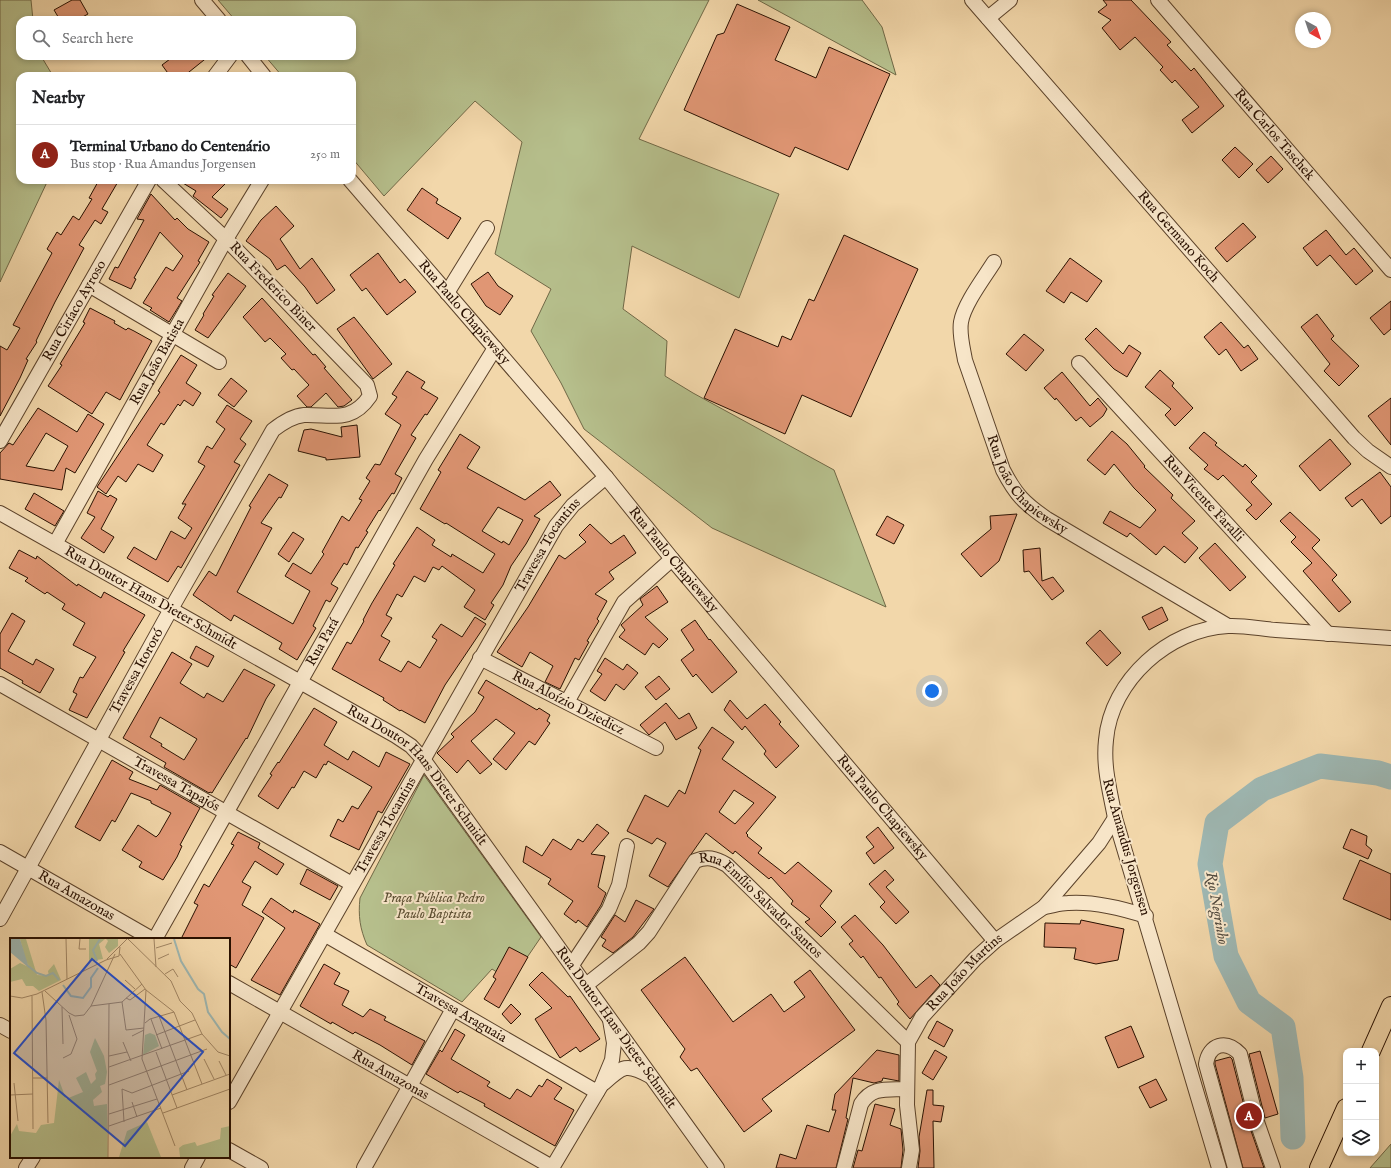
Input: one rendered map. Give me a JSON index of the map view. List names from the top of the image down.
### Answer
{
  "streets": {
    "street": [
      "Rua Carlos Taschek",
      "Rua Germano Koch",
      "Rua Frederico Biner",
      "Rua Ciríaco Ayroso",
      "Rua Paulo Chapiewsky",
      "Rua João Batista",
      "Rua João Chapiewsky",
      "Rua Vicente Faralli",
      "Travessa Tocantins",
      "Rua Doutor Hans Dieter Schmidt",
      "Rua Pará",
      "Travessa Itororó",
      "Rua Aloízio Dziedicz",
      "Travessa Tapajós",
      "Rua Amandus Jorgensen",
      "Rua Amazonas",
      "Rua Emílio Salvador Santos",
      "Rua João Martins",
      "Travessa Araguaia"
    ]
  },
  "crossings": [
    ["Rua Frederico Biner", "Rua João Batista"],
    ["Rua Frederico Biner", "Travessa Itororó"],
    ["Rua Paulo Chapiewsky", "Travessa Tocantins"],
    ["Rua Paulo Chapiewsky", "Rua Pará"],
    ["Rua Paulo Chapiewsky", "Rua João Martins"],
    ["Rua João Batista", "Rua Doutor Hans Dieter Schmidt"],
    ["Rua João Chapiewsky", "Rua Amandus Jorgensen"],
    ["Rua Vicente Faralli", "Rua Amandus Jorgensen"],
    ["Travessa Tocantins", "Rua Doutor Hans Dieter Schmidt"],
    ["Travessa Tocantins", "Rua Aloízio Dziedicz"],
    ["Travessa Tocantins", "Travessa Tapajós"],
    ["Travessa Tocantins", "Rua Amazonas"],
    ["Travessa Tocantins", "Travessa Araguaia"],
    ["Rua Doutor Hans Dieter Schmidt", "Rua Pará"],
    ["Rua Doutor Hans Dieter Schmidt", "Travessa Itororó"],
    ["Rua Doutor Hans Dieter Schmidt", "Rua Emílio Salvador Santos"],
    ["Rua Pará", "Travessa Tapajós"],
    ["Travessa Itororó", "Travessa Tapajós"],
    ["Travessa Itororó", "Rua Amazonas"],
    ["Rua Amandus Jorgensen", "Rua João Martins"],
    ["Rua Emílio Salvador Santos", "Rua João Martins"]
  ],
  "water": ["Rio Negrinho"],
  "parks": ["Praça Pública Pedro Paulo Baptista"],
  "north": "bottom right",
  "page": {
    "search": "Search here",
    "heading": "Nearby",
    "list": [
      {
        "mark": "A",
        "name": "Terminal Urbano do Centenário",
        "note": "Bus stop · Rua Amandus Jorgensen",
        "value": "250 m"
      }
    ],
    "map_buttons": ["+", "−"],
    "pins": "A"
  }
}
